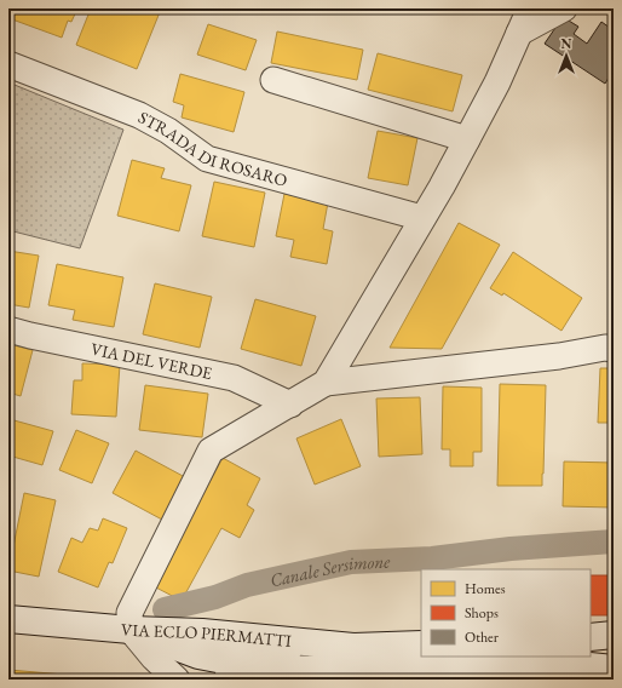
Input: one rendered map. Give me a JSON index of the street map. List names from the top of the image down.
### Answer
{
  "streets": {
    "main road": ["VIA ECLO PIERMATTI"],
    "street": ["STRADA DI ROSARO", "VIA DEL VERDE"]
  },
  "water": ["Canale Sersimone"],
  "legend": ["Homes", "Shops", "Other"],
  "north": "top"
}
